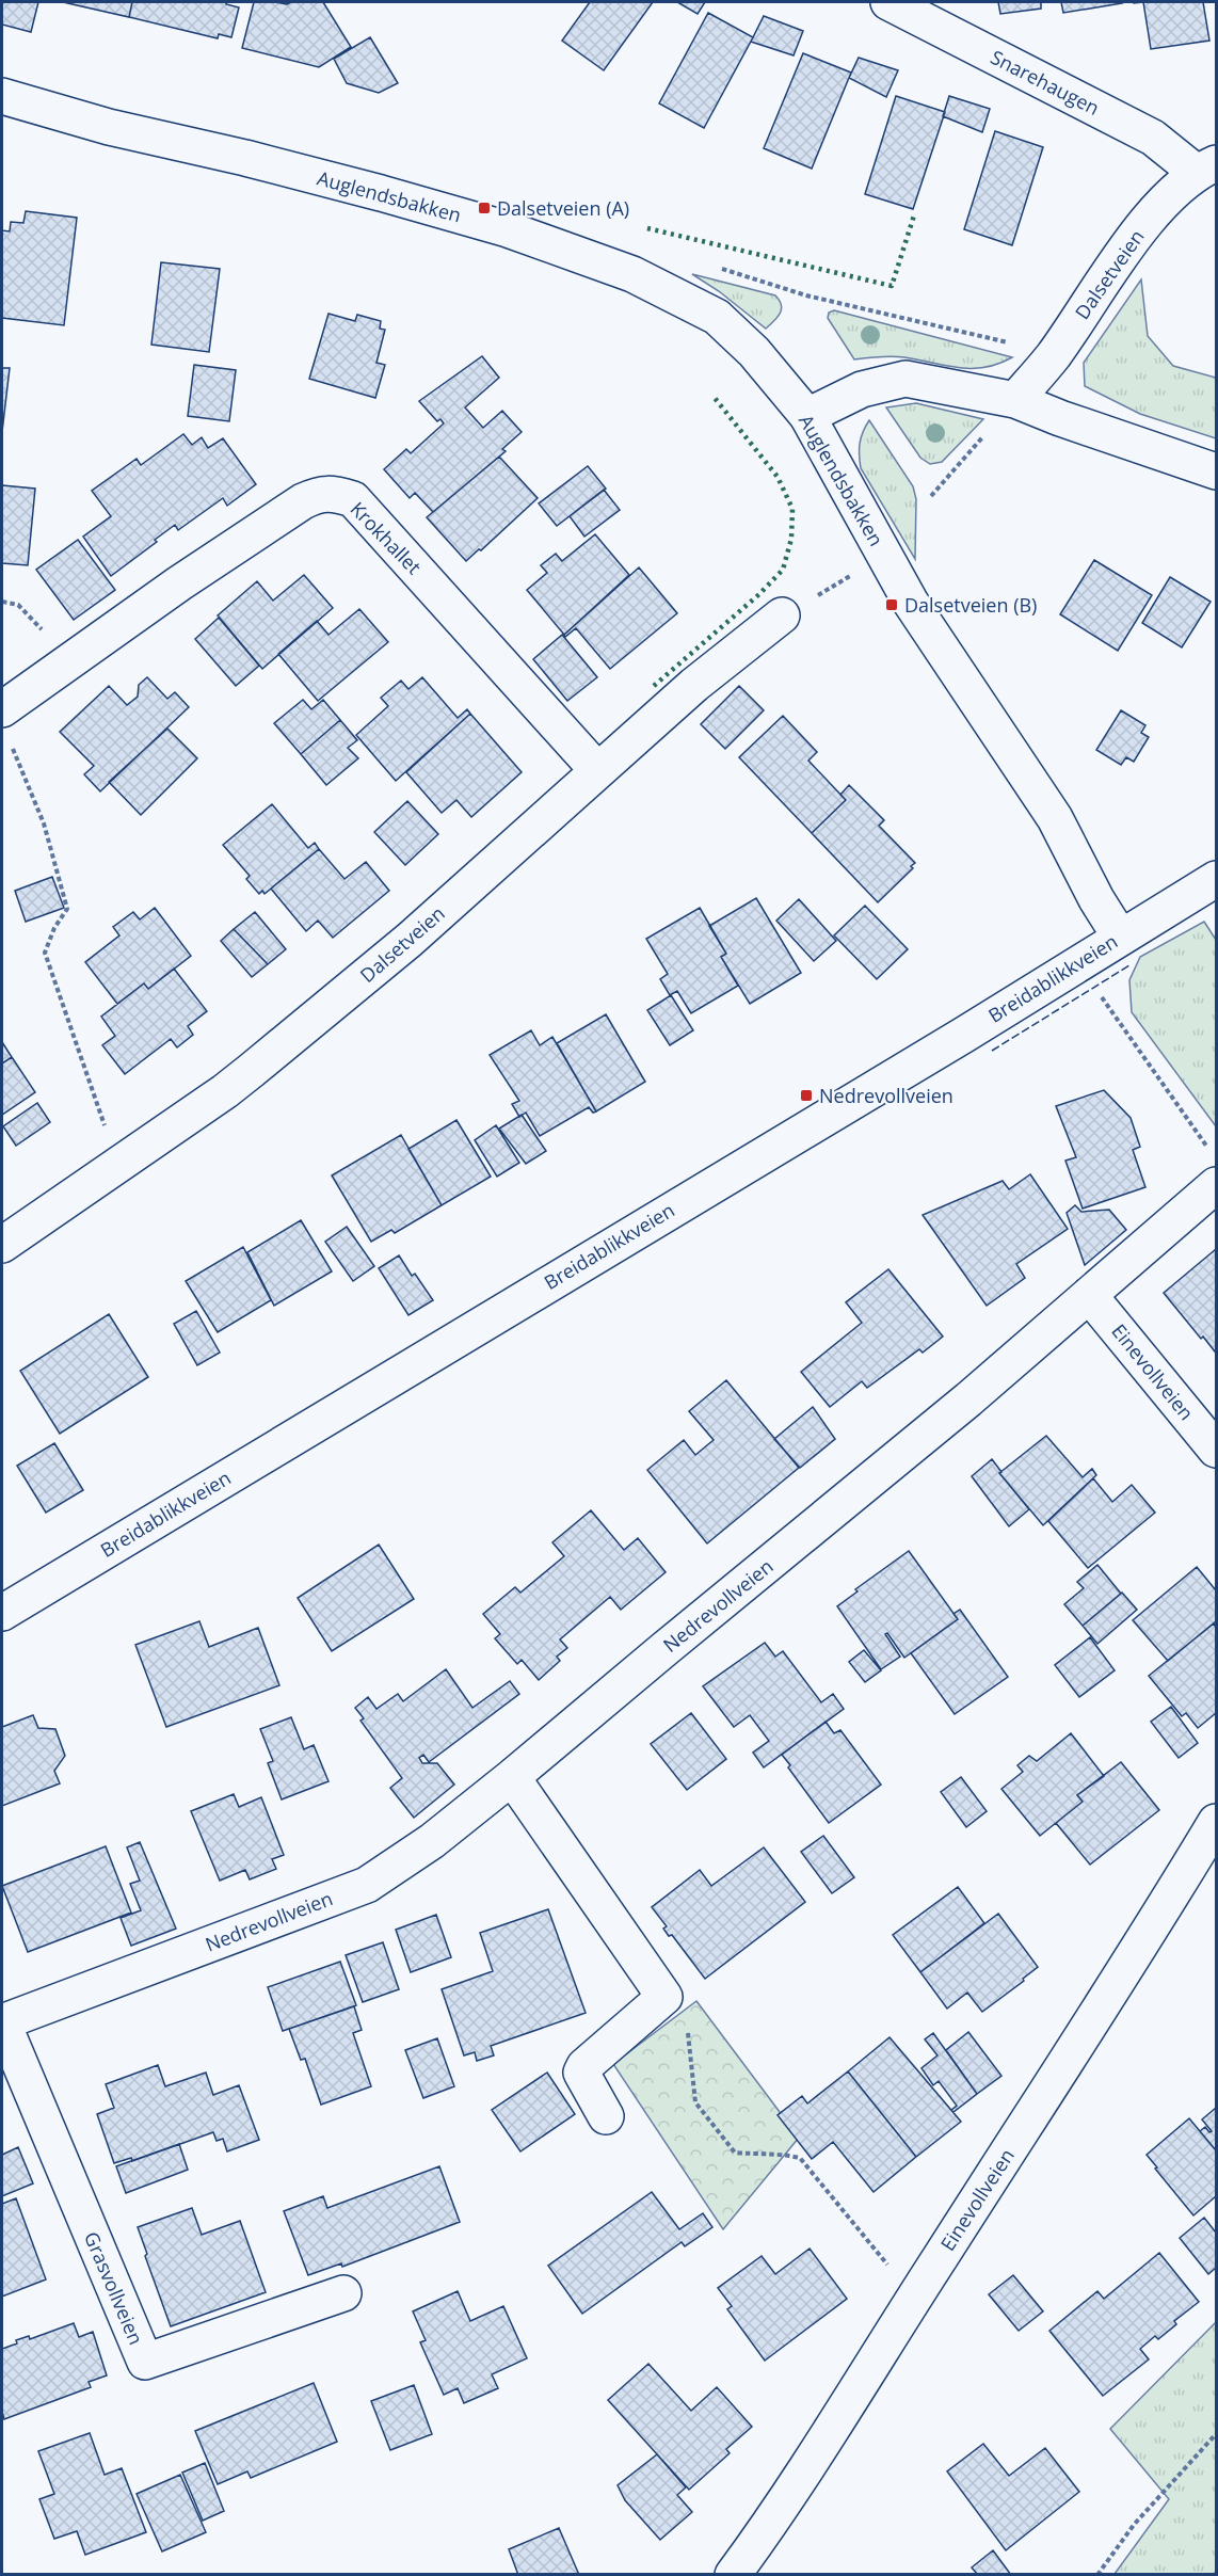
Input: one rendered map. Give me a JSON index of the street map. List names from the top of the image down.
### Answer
{
  "streets": {
    "street": [
      "Snarehaugen",
      "Auglendsbakken",
      "Dalsetveien",
      "Krokhallet",
      "Breidablikkveien",
      "Einevollveien",
      "Nedrevollveien",
      "Grasvollveien"
    ]
  },
  "crossings": [
    ["Snarehaugen", "Dalsetveien"],
    ["Auglendsbakken", "Breidablikkveien"],
    ["Dalsetveien", "Krokhallet"],
    ["Einevollveien", "Nedrevollveien"],
    ["Nedrevollveien", "Grasvollveien"]
  ],
  "places": {
    "transit": ["Dalsetveien (A)", "Dalsetveien (B)", "Nedrevollveien"]
  }
}
